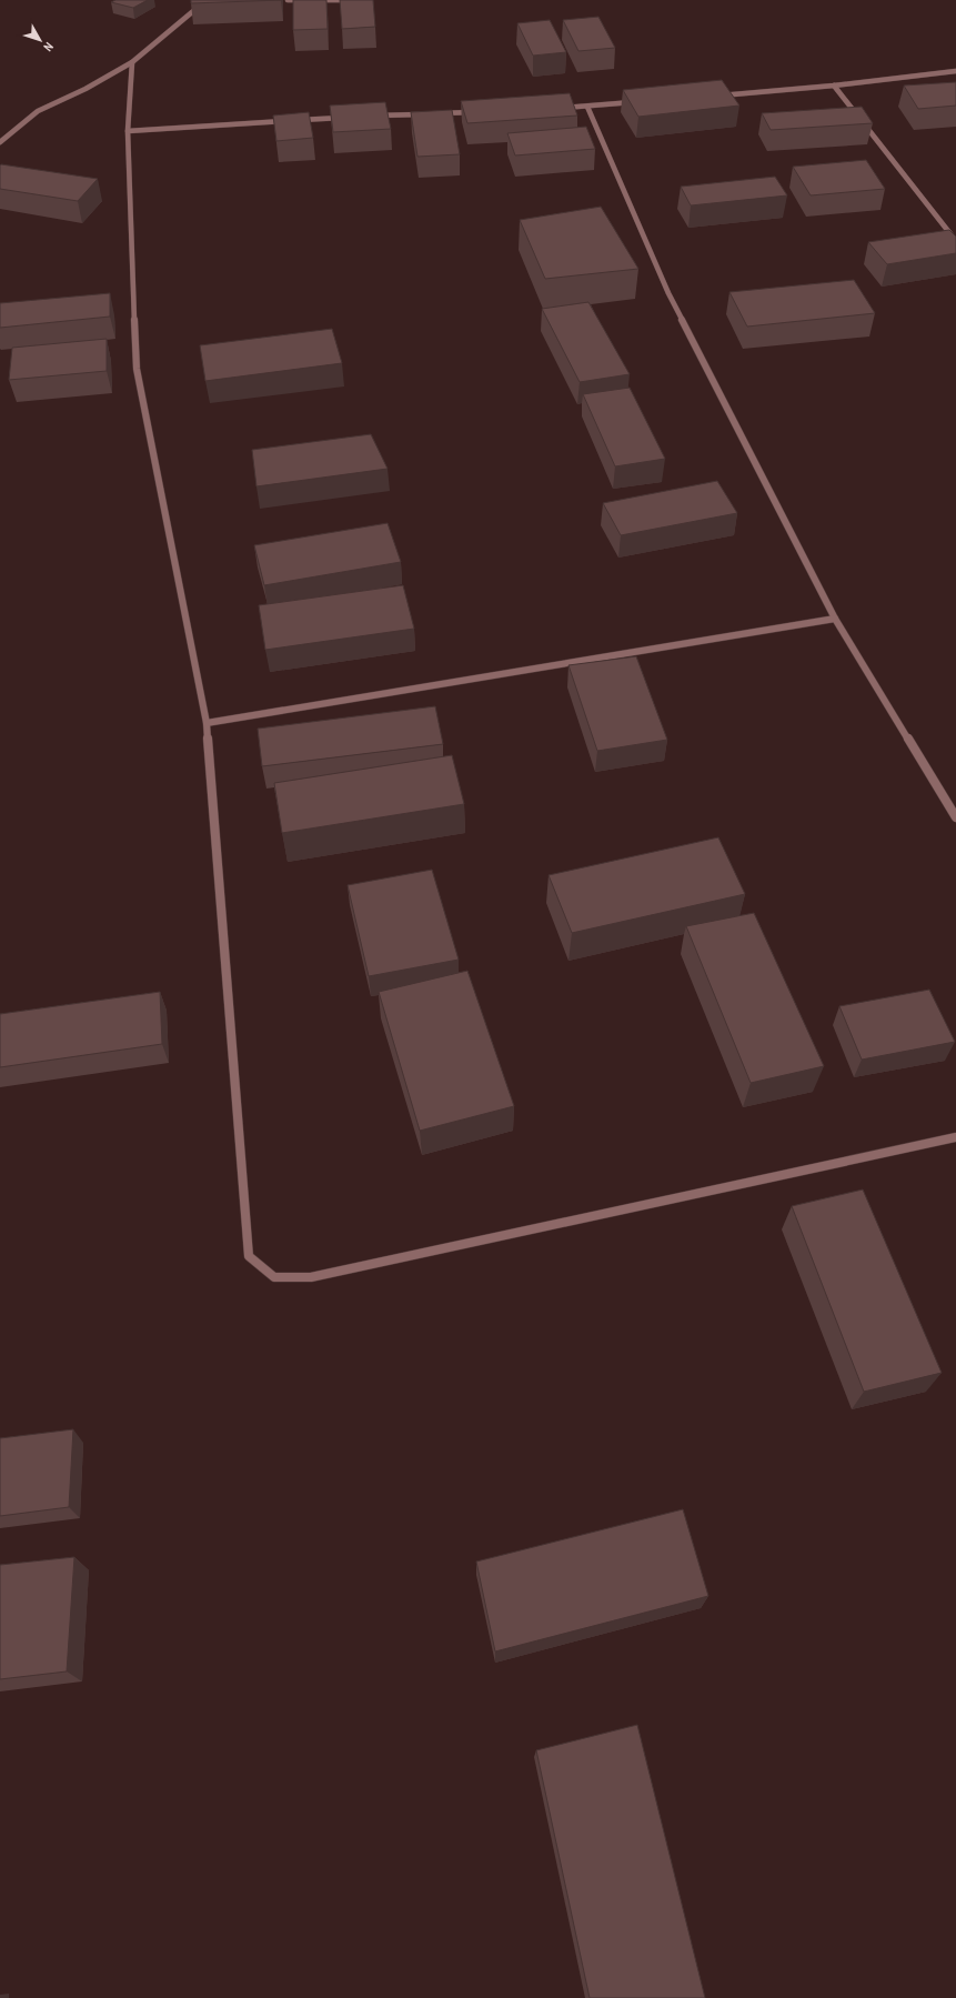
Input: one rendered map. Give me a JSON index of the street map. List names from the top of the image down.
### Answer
{
  "north": "bottom right"
}
